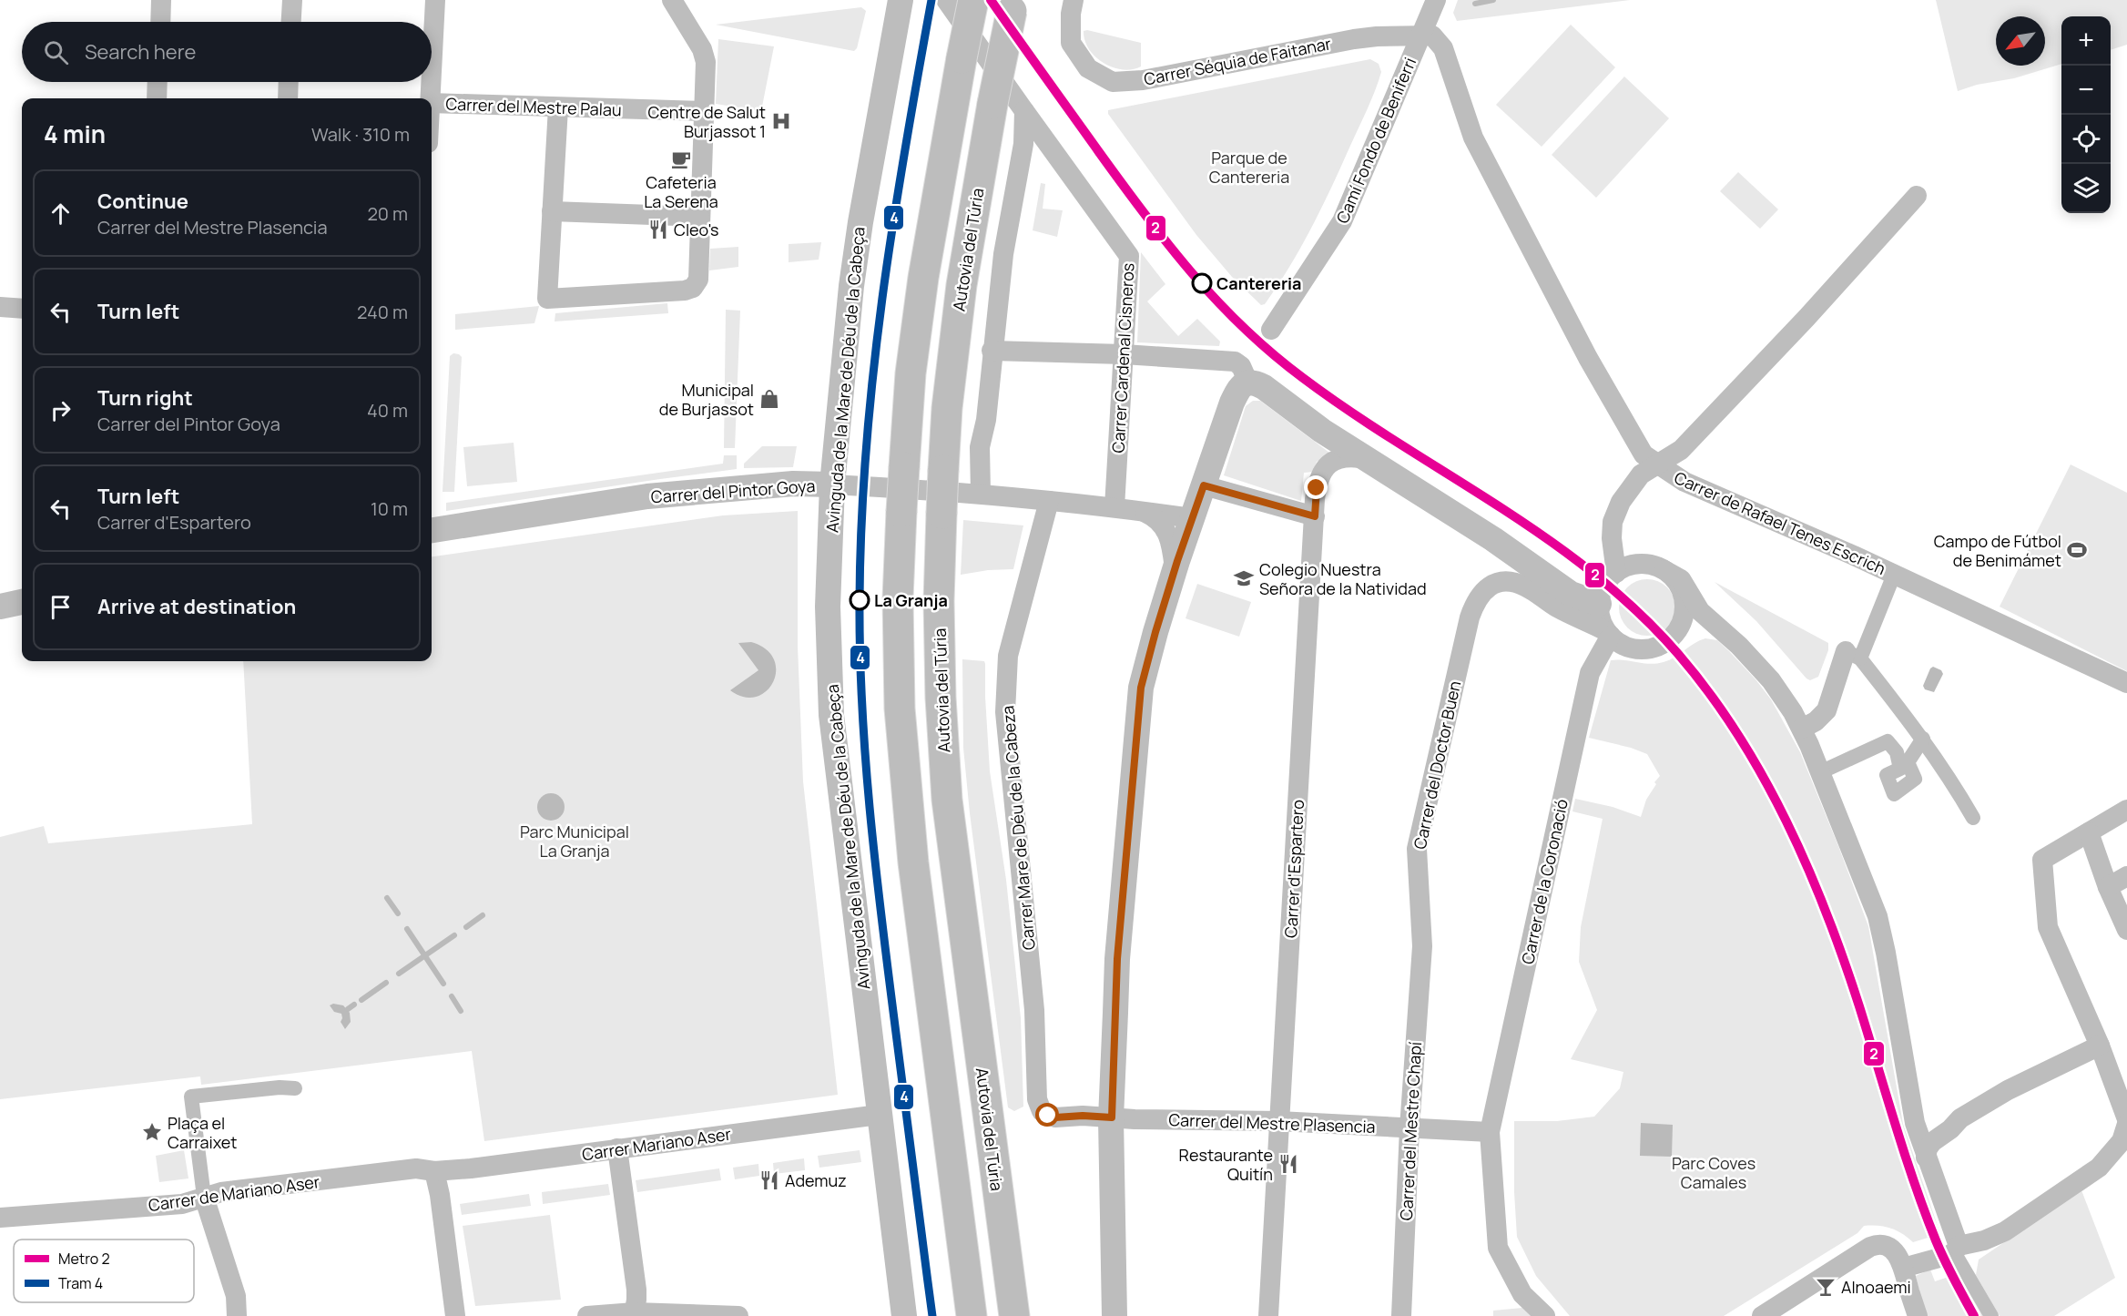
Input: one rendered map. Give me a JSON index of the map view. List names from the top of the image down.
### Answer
{
  "streets": {
    "highway": ["Autovia del Túria"],
    "street": [
      "Carrer Séquia de Faitanar",
      "Carrer del Mestre Palau",
      "Camí Fondo de Beniferri",
      "Carrer Cardenal Cisneros",
      "Avinguda de la Mare de Déu de la Cabeça",
      "Carrer del Pintor Goya",
      "Carrer de Rafael Tenes Escrich",
      "Carrer del Doctor Buen",
      "Carrer Mare de Déu de la Cabeza",
      "Carrer d'Espartero",
      "Carrer de la Coronació",
      "Carrer del Mestre Plasencia",
      "Carrer del Mestre Chapí",
      "Carrer Mariano Aser",
      "Carrer de Mariano Aser"
    ]
  },
  "crossings": [
    ["Carrer Séquia de Faitanar", "Camí Fondo de Beniferri"],
    ["Carrer Cardenal Cisneros", "Carrer del Pintor Goya"],
    ["Avinguda de la Mare de Déu de la Cabeça", "Carrer del Pintor Goya"],
    ["Avinguda de la Mare de Déu de la Cabeça", "Carrer Mariano Aser"],
    ["Carrer del Pintor Goya", "Carrer Mare de Déu de la Cabeza"],
    ["Carrer del Doctor Buen", "Carrer de la Coronació"],
    ["Carrer del Doctor Buen", "Carrer del Mestre Chapí"],
    ["Carrer Mare de Déu de la Cabeza", "Carrer del Mestre Plasencia"],
    ["Carrer d'Espartero", "Carrer del Mestre Plasencia"],
    ["Carrer de la Coronació", "Carrer del Mestre Plasencia"],
    ["Carrer del Mestre Plasencia", "Carrer del Mestre Chapí"],
    ["Carrer Mariano Aser", "Carrer de Mariano Aser"]
  ],
  "parks": ["Parque de Cantereria", "Parc Municipal La Granja", "Parc Coves Camales"],
  "places": {
    "hospital": ["Centre de Salut Burjassot 1"],
    "cafe": ["Cafeteria La Serena"],
    "restaurant": ["Cleo's", "Restaurante Quitín", "Ademuz"],
    "other": ["Cantereria", "La Granja"],
    "shop": ["Municipal de Burjassot"],
    "sports": ["Campo de Fútbol de Benimámet"],
    "school or university": ["Colegio Nuestra Señora de la Natividad"],
    "place": ["Plaça el Carraixet"],
    "bar": ["Alnoaemi"]
  },
  "lines": ["metro line 2", "tram line 4"],
  "legend": ["Metro 2", "Tram 4"],
  "north": "bottom left",
  "page": {
    "map_buttons": ["+", "−"],
    "search": "Search here",
    "heading": ["4 min", "Walk · 310 m"],
    "list": [
      ["Continue", "Carrer del Mestre Plasencia", "20 m"],
      ["Turn left", "240 m"],
      ["Turn right", "Carrer del Pintor Goya", "40 m"],
      ["Turn left", "Carrer d'Espartero", "10 m"],
      "Arrive at destination"
    ]
  }
}
